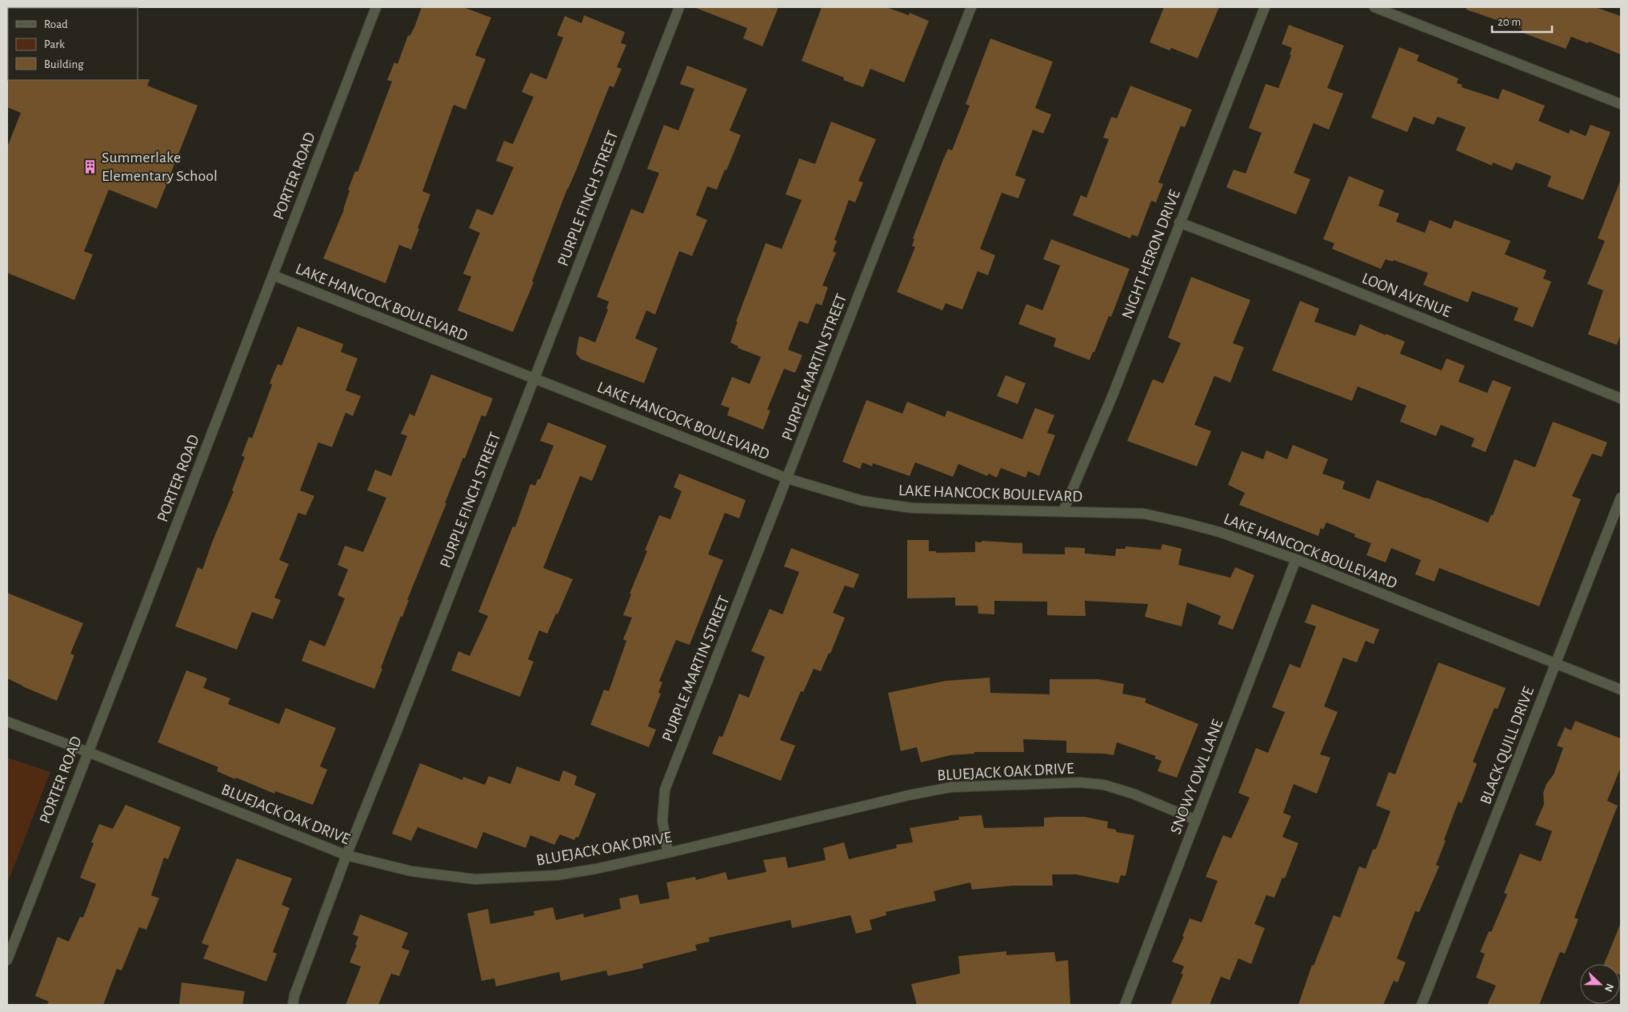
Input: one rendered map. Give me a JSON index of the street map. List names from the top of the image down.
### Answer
{
  "streets": {
    "street": [
      "PORTER ROAD",
      "PURPLE FINCH STREET",
      "NIGHT HERON DRIVE",
      "LOON AVENUE",
      "LAKE HANCOCK BOULEVARD",
      "PURPLE MARTIN STREET",
      "BLACK QUILL DRIVE",
      "BLUEJACK OAK DRIVE",
      "SNOWY OWL LANE"
    ]
  },
  "crossings": [
    ["PORTER ROAD", "LAKE HANCOCK BOULEVARD"],
    ["PORTER ROAD", "BLUEJACK OAK DRIVE"],
    ["PURPLE FINCH STREET", "LAKE HANCOCK BOULEVARD"],
    ["PURPLE FINCH STREET", "BLUEJACK OAK DRIVE"],
    ["NIGHT HERON DRIVE", "LOON AVENUE"],
    ["NIGHT HERON DRIVE", "LAKE HANCOCK BOULEVARD"],
    ["LAKE HANCOCK BOULEVARD", "PURPLE MARTIN STREET"],
    ["LAKE HANCOCK BOULEVARD", "BLACK QUILL DRIVE"],
    ["LAKE HANCOCK BOULEVARD", "SNOWY OWL LANE"],
    ["PURPLE MARTIN STREET", "BLUEJACK OAK DRIVE"],
    ["BLUEJACK OAK DRIVE", "SNOWY OWL LANE"]
  ],
  "places": {
    "building": ["Summerlake Elementary School"]
  },
  "legend": ["Road", "Park", "Building"],
  "scale_bar": "20 m",
  "north": "right"
}
